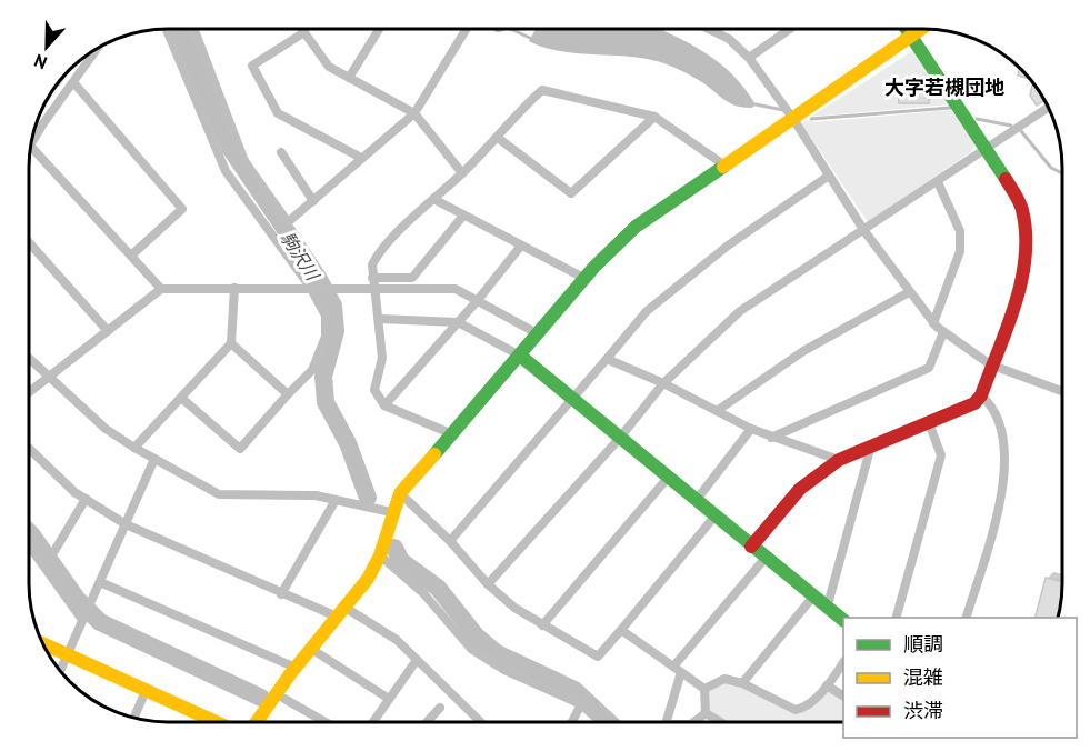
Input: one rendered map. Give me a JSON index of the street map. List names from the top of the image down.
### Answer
{
  "districts": ["大字若槻団地"],
  "water": ["駒沢川"],
  "legend": ["順調", "混雑", "渋滞"],
  "north": "bottom"
}
